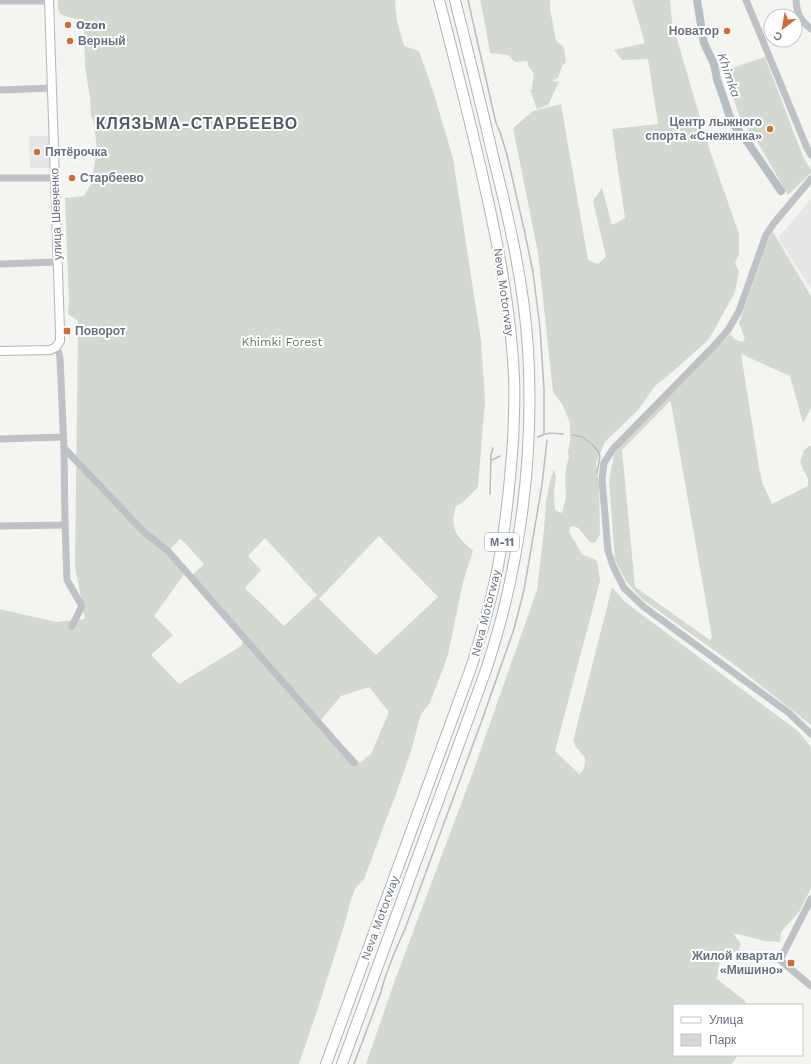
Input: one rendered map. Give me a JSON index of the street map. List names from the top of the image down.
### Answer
{
  "streets": {
    "highway": ["Neva Motorway", "М-11"],
    "main road": ["улица Шевченко"]
  },
  "districts": ["КЛЯЗЬМА-СТАРБЕЕВО"],
  "water": ["Khimka"],
  "parks": ["Khimki Forest"],
  "places": {
    "other": [
      "Ozon",
      "Новатор",
      "Верный",
      "Центр лыжного спорта «Снежинка»",
      "Пятёрочка",
      "Старбеево"
    ],
    "transit": ["Поворот", "Жилой квартал «Мишино»"]
  },
  "legend": ["Улица", "Парк"],
  "north": "bottom left"
}
